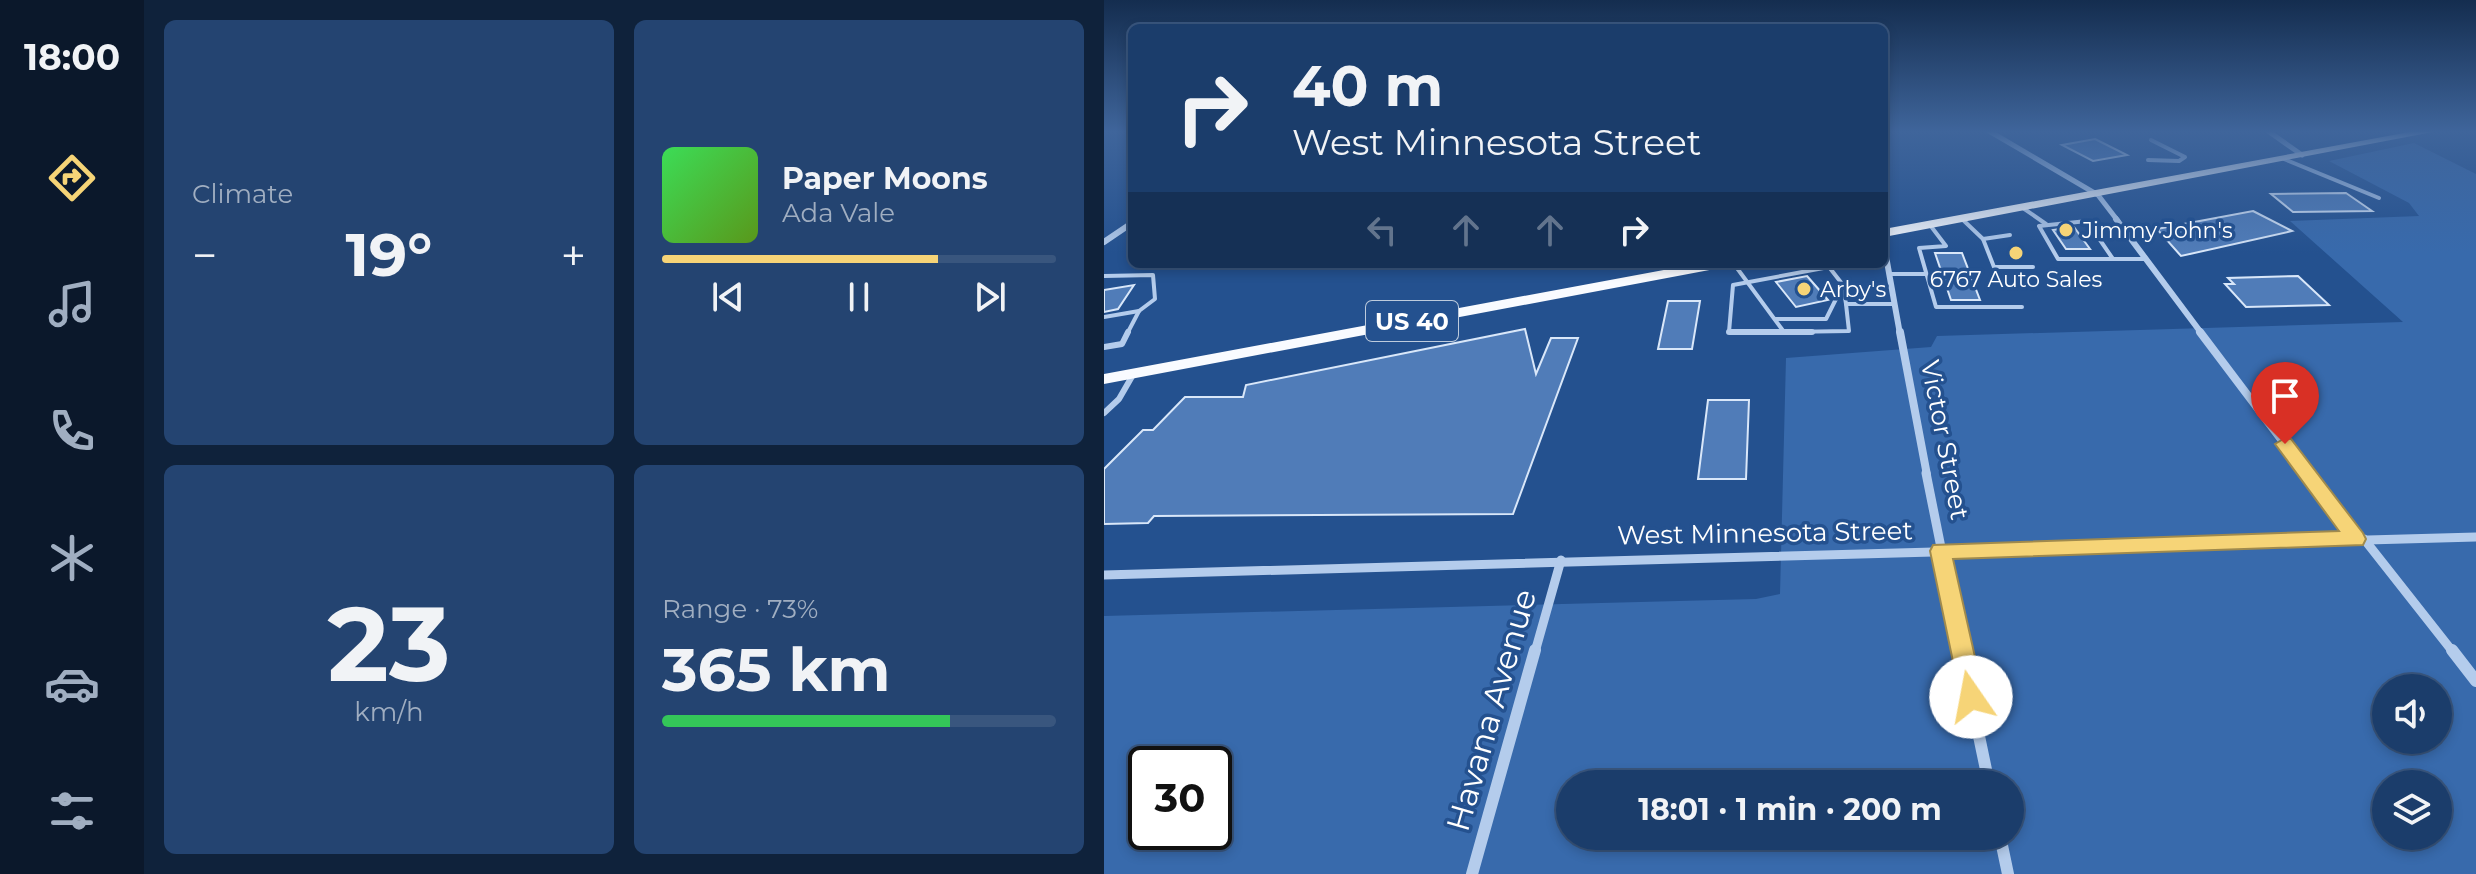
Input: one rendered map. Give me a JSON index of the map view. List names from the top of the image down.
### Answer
{
  "streets": {
    "main road": ["US 40"],
    "street": ["Victor Street", "West Minnesota Street", "Havana Avenue"]
  },
  "crossings": [
    ["Victor Street", "West Minnesota Street"],
    ["West Minnesota Street", "Havana Avenue"]
  ],
  "places": ["Jimmy John's", "6767 Auto Sales", "Arby's"],
  "page": {
    "tabs": "18:00",
    "tile": [
      "Climate",
      ["23", "km/h"],
      ["Range · 73%", "365 km"]
    ],
    "turn": ["40 m", "West Minnesota Street"],
    "song": ["Paper Moons", "Ada Vale"],
    "heat": ["−", "19°", "+"],
    "limit": "30",
    "trip": "18:01 · 1 min · 200 m"
  }
}
